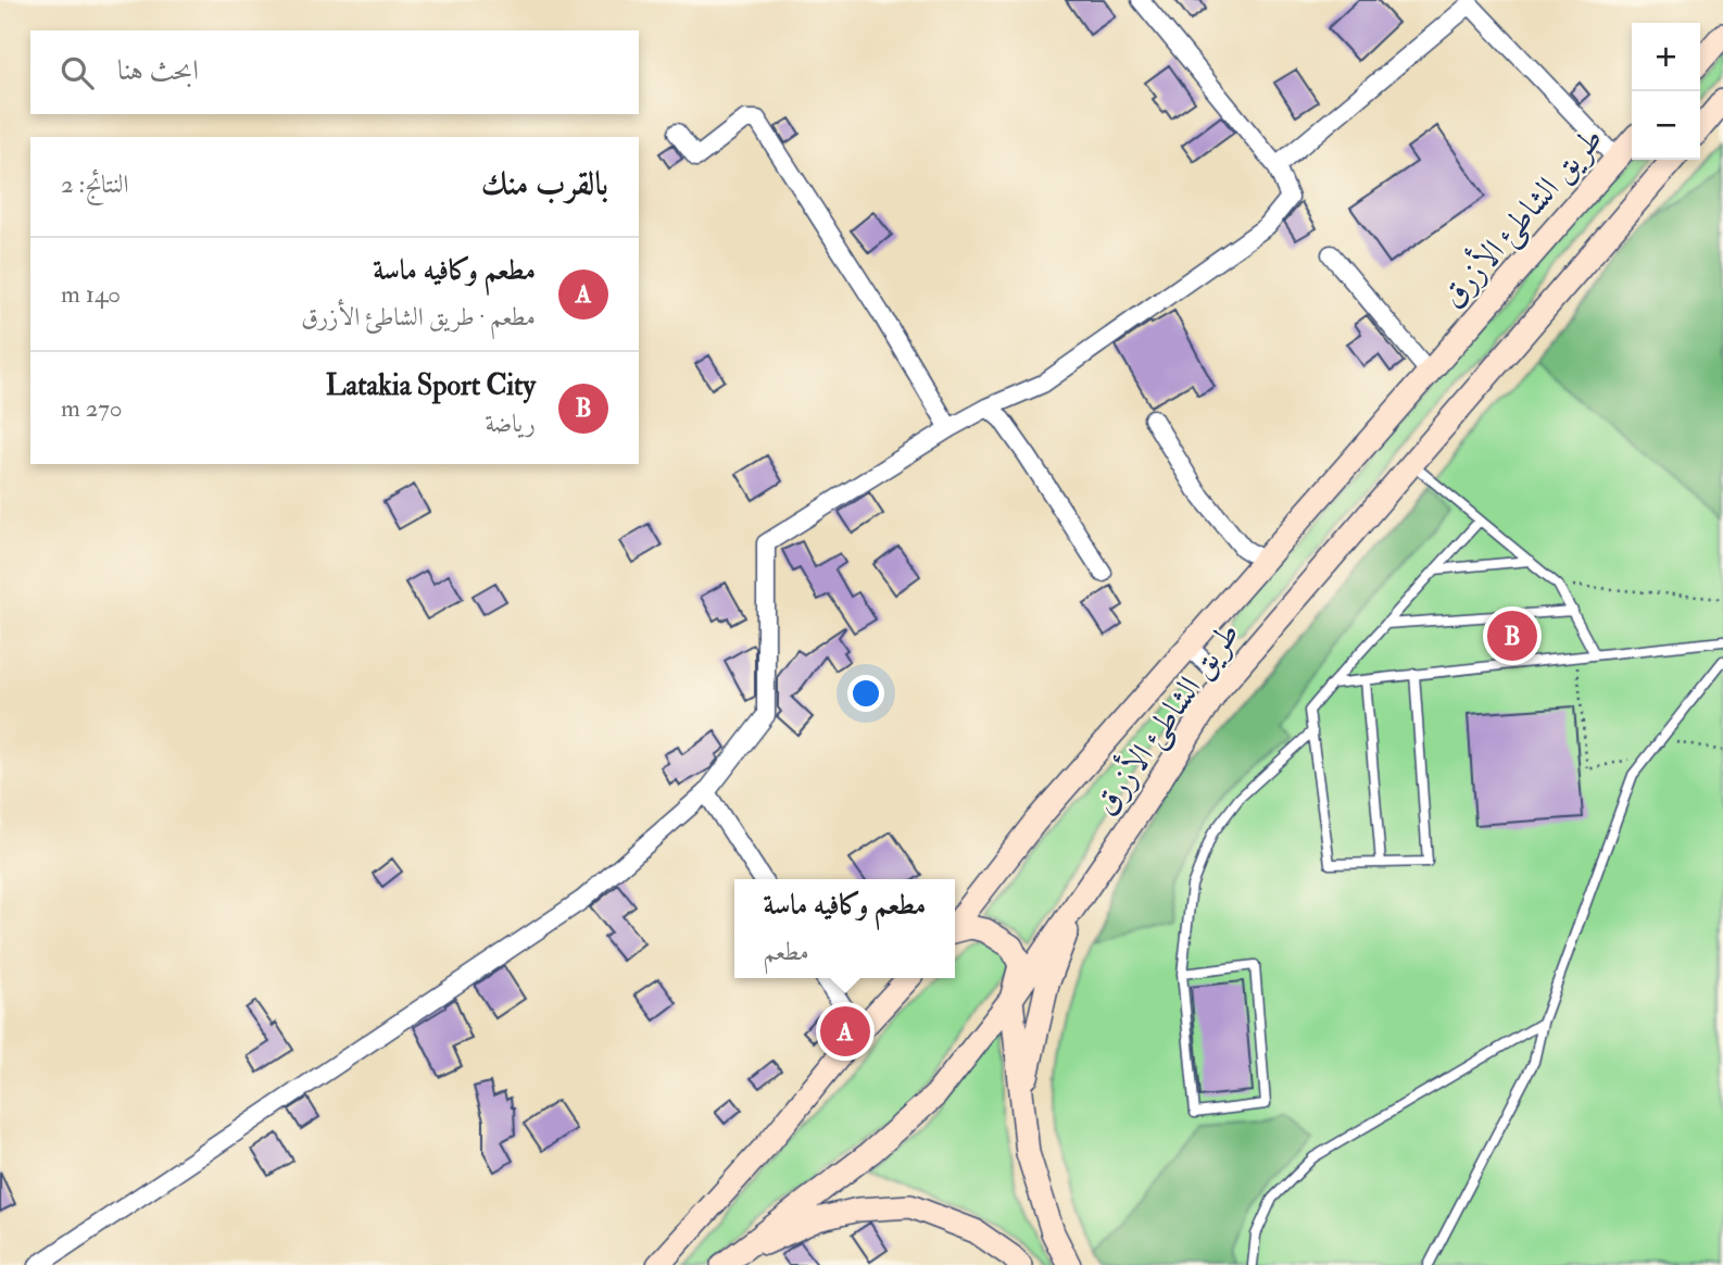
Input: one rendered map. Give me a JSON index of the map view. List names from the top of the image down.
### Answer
{
  "streets": {
    "main road": ["طريق الشاطئ الأزرق"]
  },
  "page": {
    "map_buttons": ["+", "−"],
    "search": "ابحث هنا",
    "heading": ["بالقرب منك", "النتائج: 2"],
    "list": [
      {
        "mark": "A",
        "name": "مطعم وكافيه ماسة",
        "note": "مطعم · طريق الشاطئ الأزرق",
        "value": "140 m"
      },
      {
        "mark": "B",
        "name": "Latakia Sport City",
        "note": "رياضة",
        "value": "270 m"
      }
    ],
    "pins": ["B", "A"],
    "popup": ["مطعم وكافيه ماسة", "مطعم"]
  }
}
